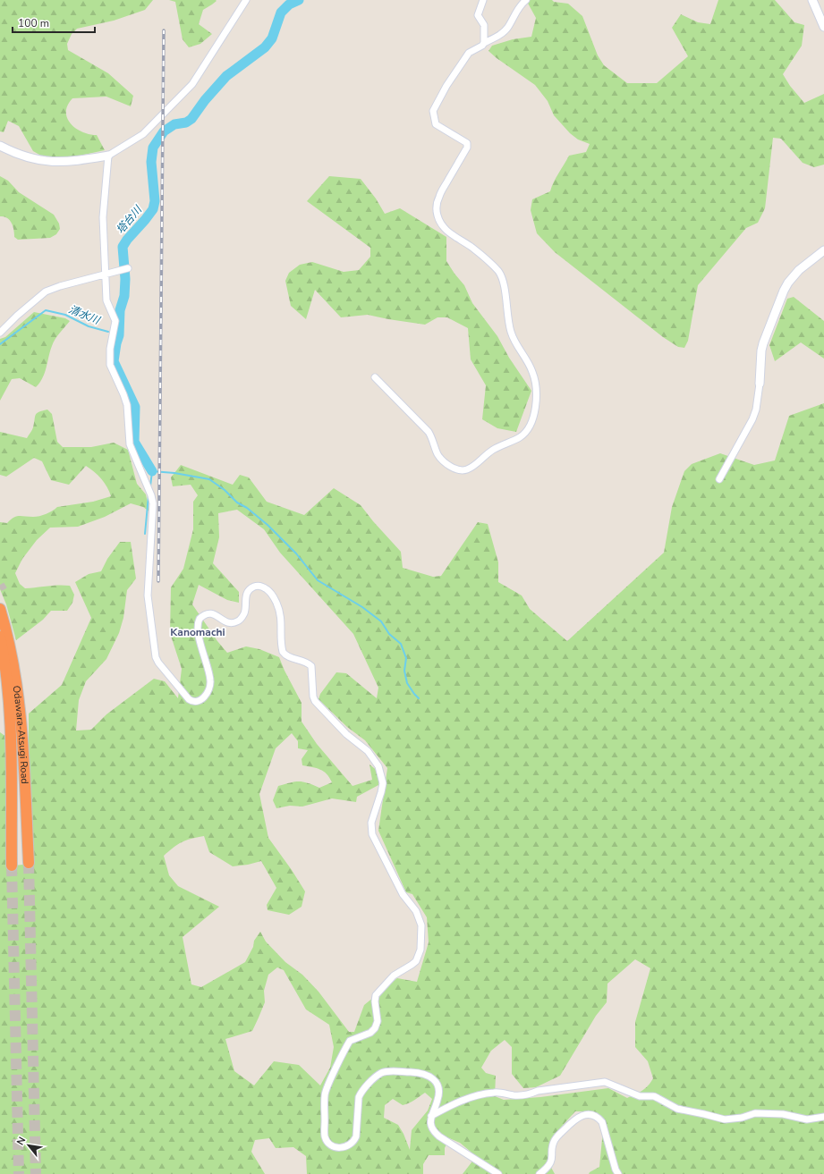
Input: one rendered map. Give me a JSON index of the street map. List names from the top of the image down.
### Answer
{
  "streets": {
    "highway": ["Odawara-Atsugi Road"]
  },
  "districts": ["Kanomachi"],
  "water": ["塔台川", "清水川"],
  "scale_bar": "100 m",
  "north": "top left"
}
